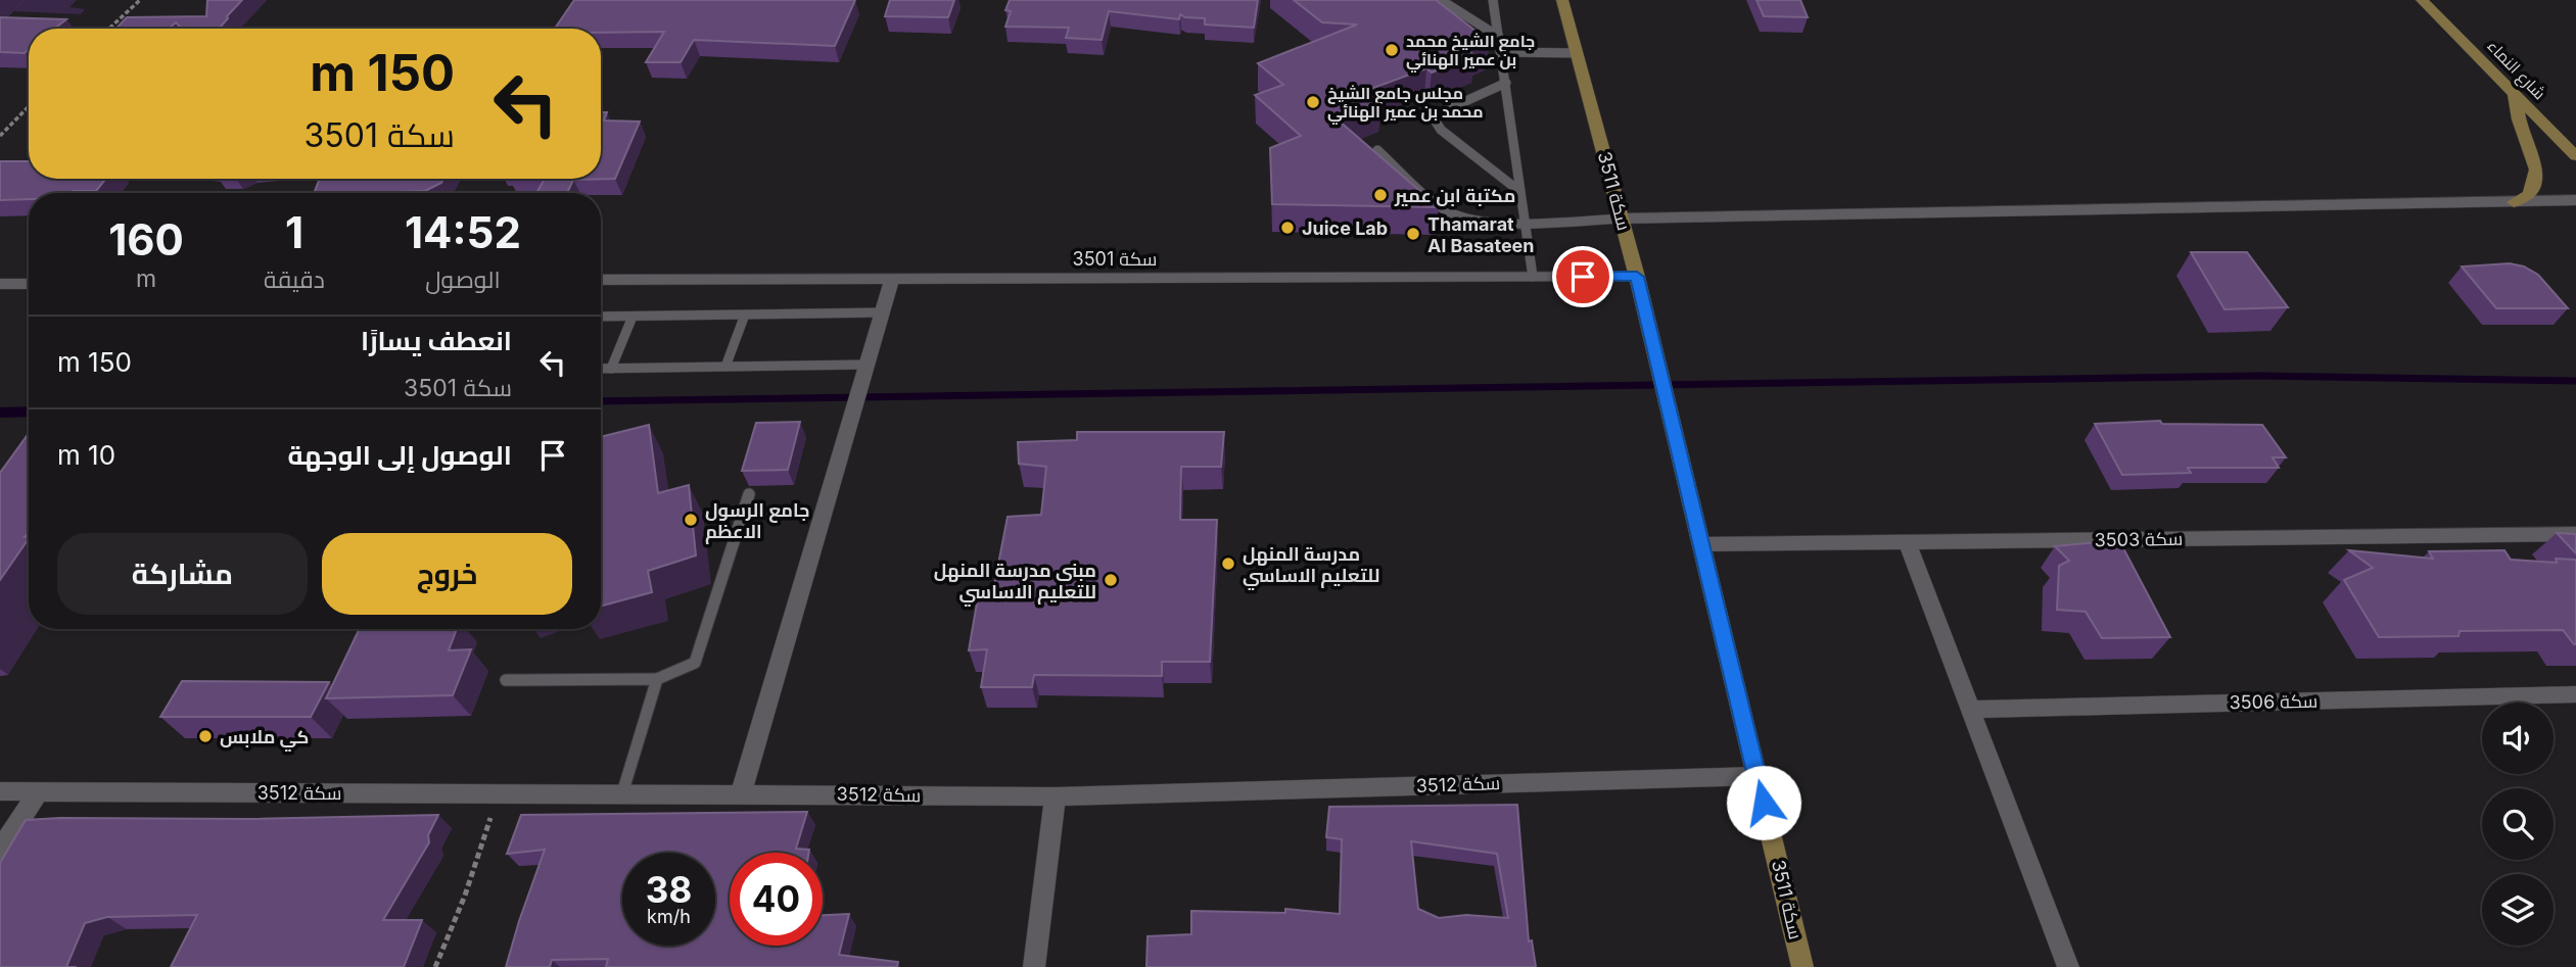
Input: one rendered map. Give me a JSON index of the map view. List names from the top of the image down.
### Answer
{
  "streets": {
    "street": [
      "شارع النماء",
      "سكة 3511",
      "سكة 3501",
      "سكة 3503",
      "سكة 3506",
      "سكة 3512"
    ]
  },
  "crossings": [
    ["سكة 3511", "سكة 3501"],
    ["سكة 3511", "سكة 3503"],
    ["سكة 3511", "سكة 3512"]
  ],
  "places": [
    "جامع الشيخ محمد بن عمير الهنائي",
    "مجلس جامع الشيخ محمد بن عمير الهنائي",
    "مكتبة ابن عمير",
    "Juice Lab",
    "Thamarat Al Basateen",
    "جامع الرسول الاعظم",
    "مدرسة المنهل للتعليم الاساسي",
    "مبنى مدرسة المنهل للتعليم الاساسي",
    "كي ملابس"
  ],
  "page": {
    "turn": ["150 m", "سكة 3501"],
    "eta": [
      "14:52",
      "الوصول",
      "1",
      "دقيقة",
      "160",
      "m"
    ],
    "list": [
      {
        "name": "انعطف يسارًا",
        "note": "سكة 3501",
        "value": "150 m"
      },
      {
        "name": "الوصول إلى الوجهة",
        "value": "10 m"
      }
    ],
    "buttons": ["خروج", "مشاركة"],
    "speed": "38 km/h",
    "limit": "40"
  }
}
